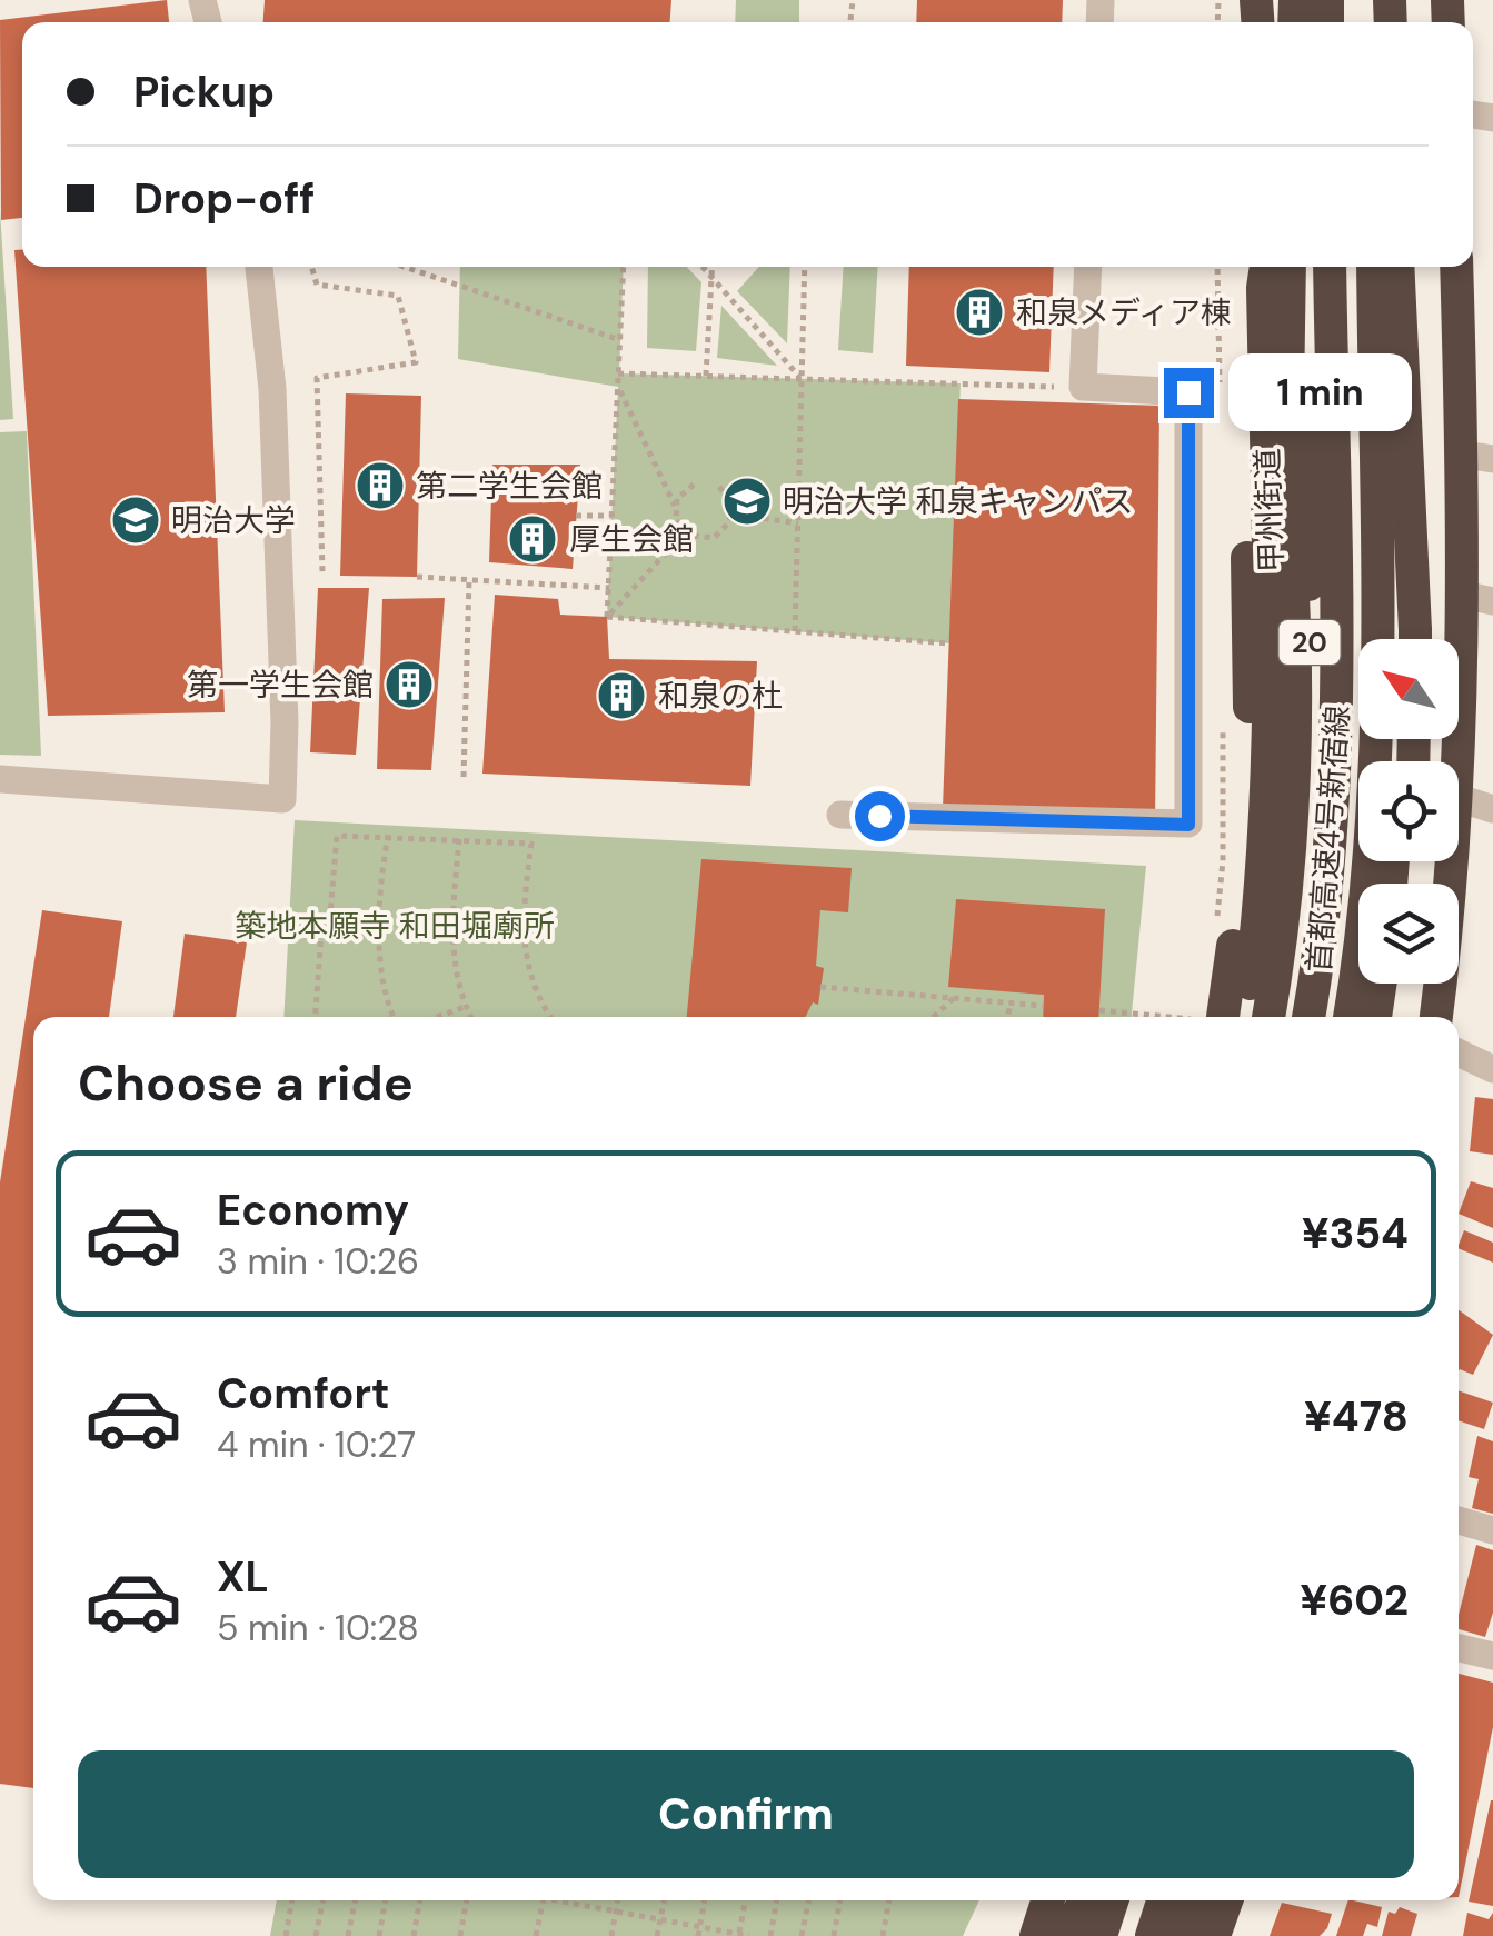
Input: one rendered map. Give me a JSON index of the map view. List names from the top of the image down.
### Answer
{
  "streets": {
    "highway": ["甲州街道", "20", "首都高速4号新宿線"]
  },
  "parks": ["築地本願寺 和田堀廟所"],
  "places": {
    "building": [
      "和泉メディア棟",
      "第二学生会館",
      "厚生会館",
      "第一学生会館",
      "和泉の杜"
    ],
    "school or university": ["明治大学 和泉キャンパス", "明治大学"]
  },
  "north": "top left",
  "page": {
    "banner": ["Pickup", "Drop-off"],
    "bubble": "1 min",
    "heading": "Choose a ride",
    "list": [
      {
        "name": "Economy",
        "note": "3 min · 10:26",
        "value": "¥354"
      },
      {
        "name": "Comfort",
        "note": "4 min · 10:27",
        "value": "¥478"
      },
      {
        "name": "XL",
        "note": "5 min · 10:28",
        "value": "¥602"
      }
    ],
    "buttons": "Confirm"
  }
}
